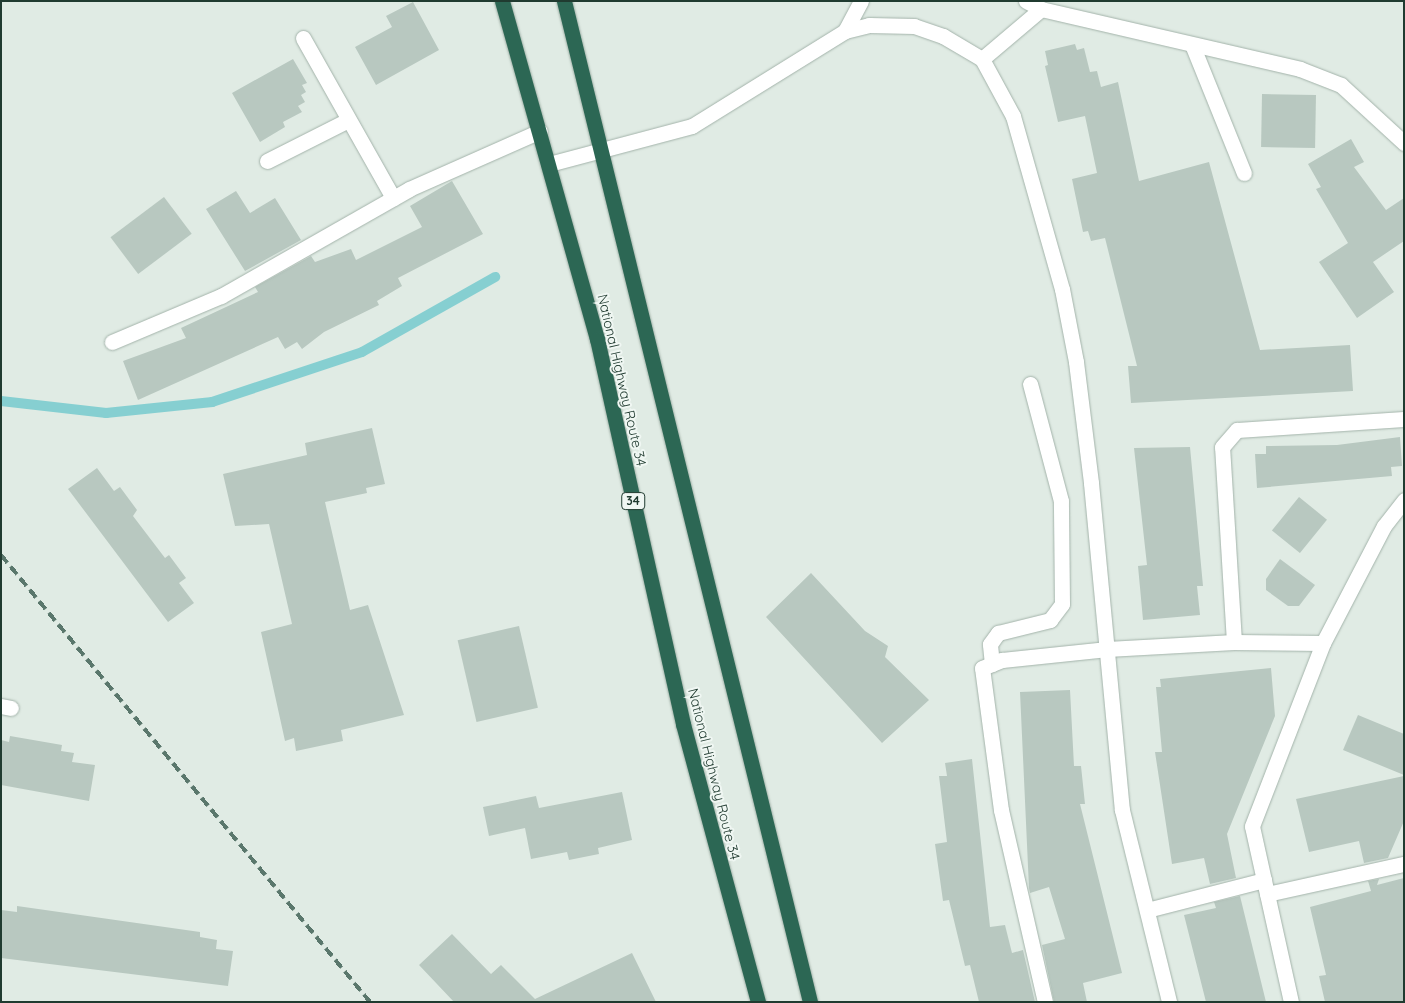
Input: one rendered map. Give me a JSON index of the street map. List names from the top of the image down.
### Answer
{
  "streets": {
    "highway": ["National Highway Route 34", "34"]
  }
}
